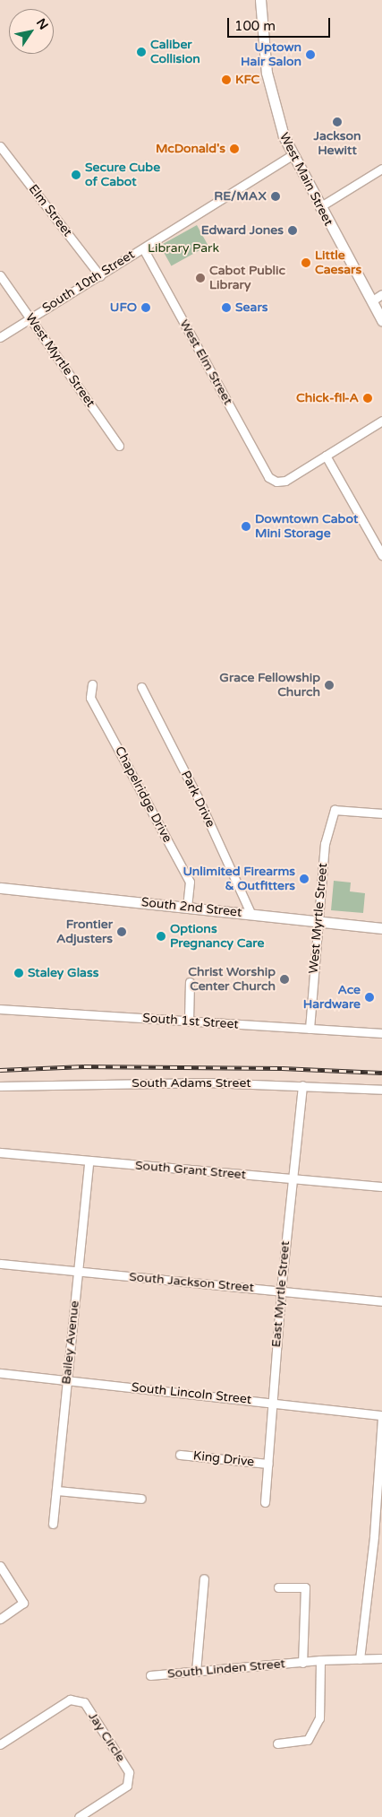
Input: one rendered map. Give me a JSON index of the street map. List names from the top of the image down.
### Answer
{
  "streets": {
    "main road": ["West Main Street", "South 2nd Street"],
    "street": [
      "Elm Street",
      "South 10th Street",
      "West Myrtle Street",
      "West Elm Street",
      "Chapelridge Drive",
      "Park Drive",
      "South 1st Street",
      "South Adams Street",
      "South Grant Street",
      "South Jackson Street",
      "East Myrtle Street",
      "Bailey Avenue",
      "South Lincoln Street",
      "King Drive",
      "South Linden Street",
      "Jay Circle"
    ]
  },
  "crossings": [
    ["West Main Street", "South 10th Street"],
    ["Elm Street", "South 10th Street"],
    ["South 10th Street", "West Myrtle Street"],
    ["South 10th Street", "West Elm Street"],
    ["West Myrtle Street", "South 2nd Street"],
    ["West Myrtle Street", "South 1st Street"],
    ["Chapelridge Drive", "South 2nd Street"],
    ["Park Drive", "South 2nd Street"],
    ["South Adams Street", "East Myrtle Street"],
    ["South Grant Street", "East Myrtle Street"],
    ["South Grant Street", "Bailey Avenue"],
    ["South Jackson Street", "East Myrtle Street"],
    ["South Jackson Street", "Bailey Avenue"],
    ["East Myrtle Street", "South Lincoln Street"],
    ["East Myrtle Street", "King Drive"],
    ["Bailey Avenue", "South Lincoln Street"]
  ],
  "parks": ["Library Park"],
  "places": [
    "Caliber Collision",
    "Uptown Hair Salon",
    "KFC",
    "Jackson Hewitt",
    "McDonald's",
    "Secure Cube of Cabot",
    "RE/MAX",
    "Edward Jones",
    "Little Caesars",
    "Cabot Public Library",
    "UFO",
    "Sears",
    "Chick-fil-A",
    "Downtown Cabot Mini Storage",
    "Grace Fellowship Church",
    "Unlimited Firearms & Outfitters",
    "Frontier Adjusters",
    "Options Pregnancy Care",
    "Staley Glass",
    "Christ Worship Center Church",
    "Ace Hardware"
  ],
  "scale_bar": "100 m",
  "north": "top right"
}
